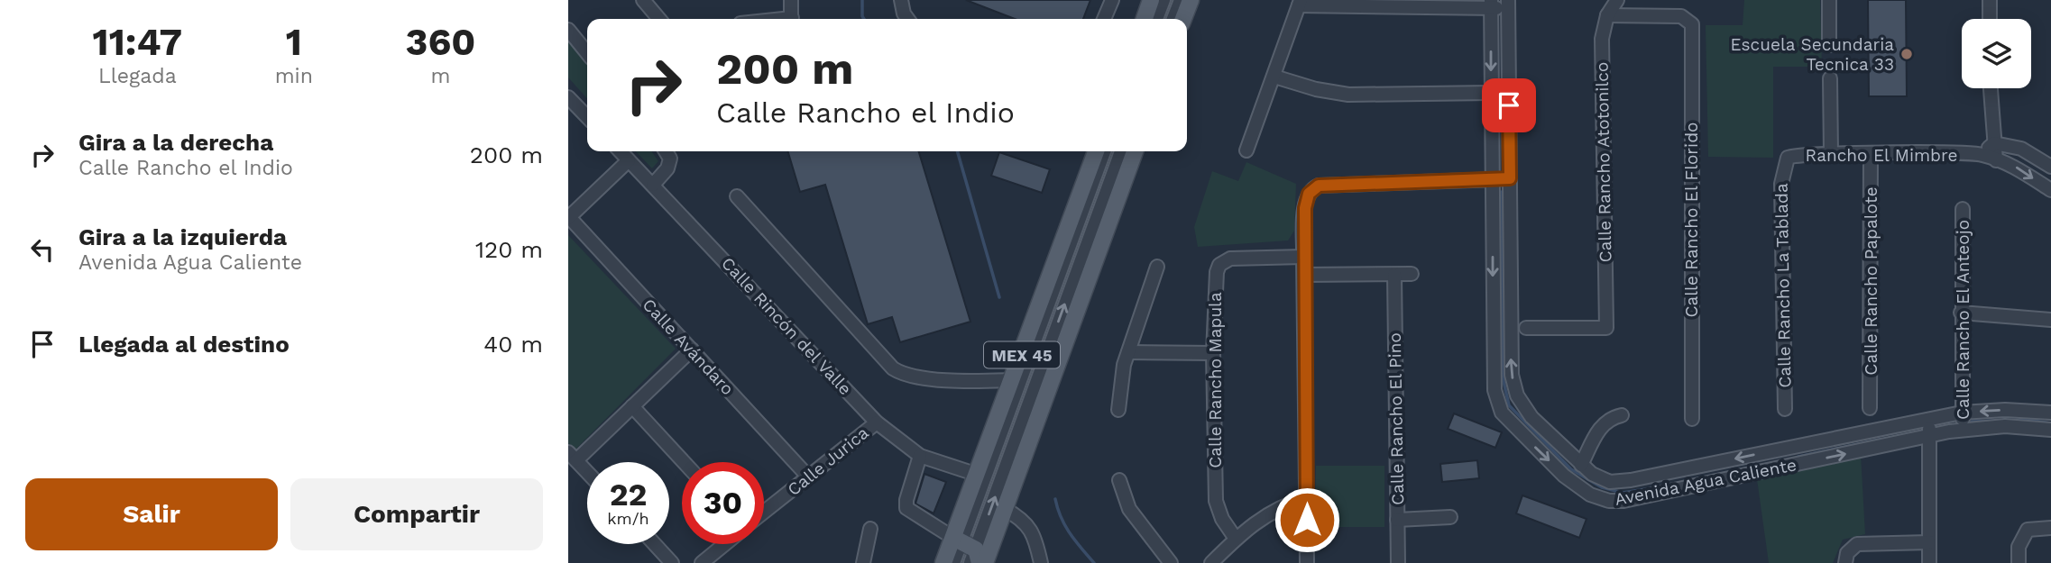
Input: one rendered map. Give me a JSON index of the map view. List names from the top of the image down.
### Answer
{
  "streets": {
    "main road": ["MEX 45"],
    "street": [
      "Rancho El Mimbre",
      "Calle Rancho Atotonilco",
      "Calle Rancho El Florido",
      "Calle Rancho Papalote",
      "Calle Rancho La Tablada",
      "Calle Rancho El Anteojo",
      "Calle Rincón del Valle",
      "Calle Avándaro",
      "Calle Rancho Mapula",
      "Calle Rancho El Pino",
      "Calle Jurica",
      "Avenida Agua Caliente"
    ]
  },
  "crossings": [
    ["Rancho El Mimbre", "Calle Rancho Papalote"],
    ["Rancho El Mimbre", "Calle Rancho La Tablada"],
    ["Calle Rancho Atotonilco", "Calle Rancho El Florido"],
    ["Calle Rancho El Anteojo", "Avenida Agua Caliente"],
    ["Calle Rincón del Valle", "MEX 45"],
    ["Calle Rincón del Valle", "Calle Jurica"],
    ["Calle Avándaro", "Calle Jurica"]
  ],
  "places": ["Escuela Secundaria Tecnica 33"],
  "page": {
    "eta": [
      "11:47",
      "Llegada",
      "1",
      "min",
      "360",
      "m"
    ],
    "turn": ["200 m", "Calle Rancho el Indio"],
    "list": [
      {
        "name": "Gira a la derecha",
        "note": "Calle Rancho el Indio",
        "value": "200 m"
      },
      {
        "name": "Gira a la izquierda",
        "note": "Avenida Agua Caliente",
        "value": "120 m"
      },
      {
        "name": "Llegada al destino",
        "value": "40 m"
      }
    ],
    "speed": "22 km/h",
    "limit": "30",
    "buttons": ["Salir", "Compartir"]
  }
}
